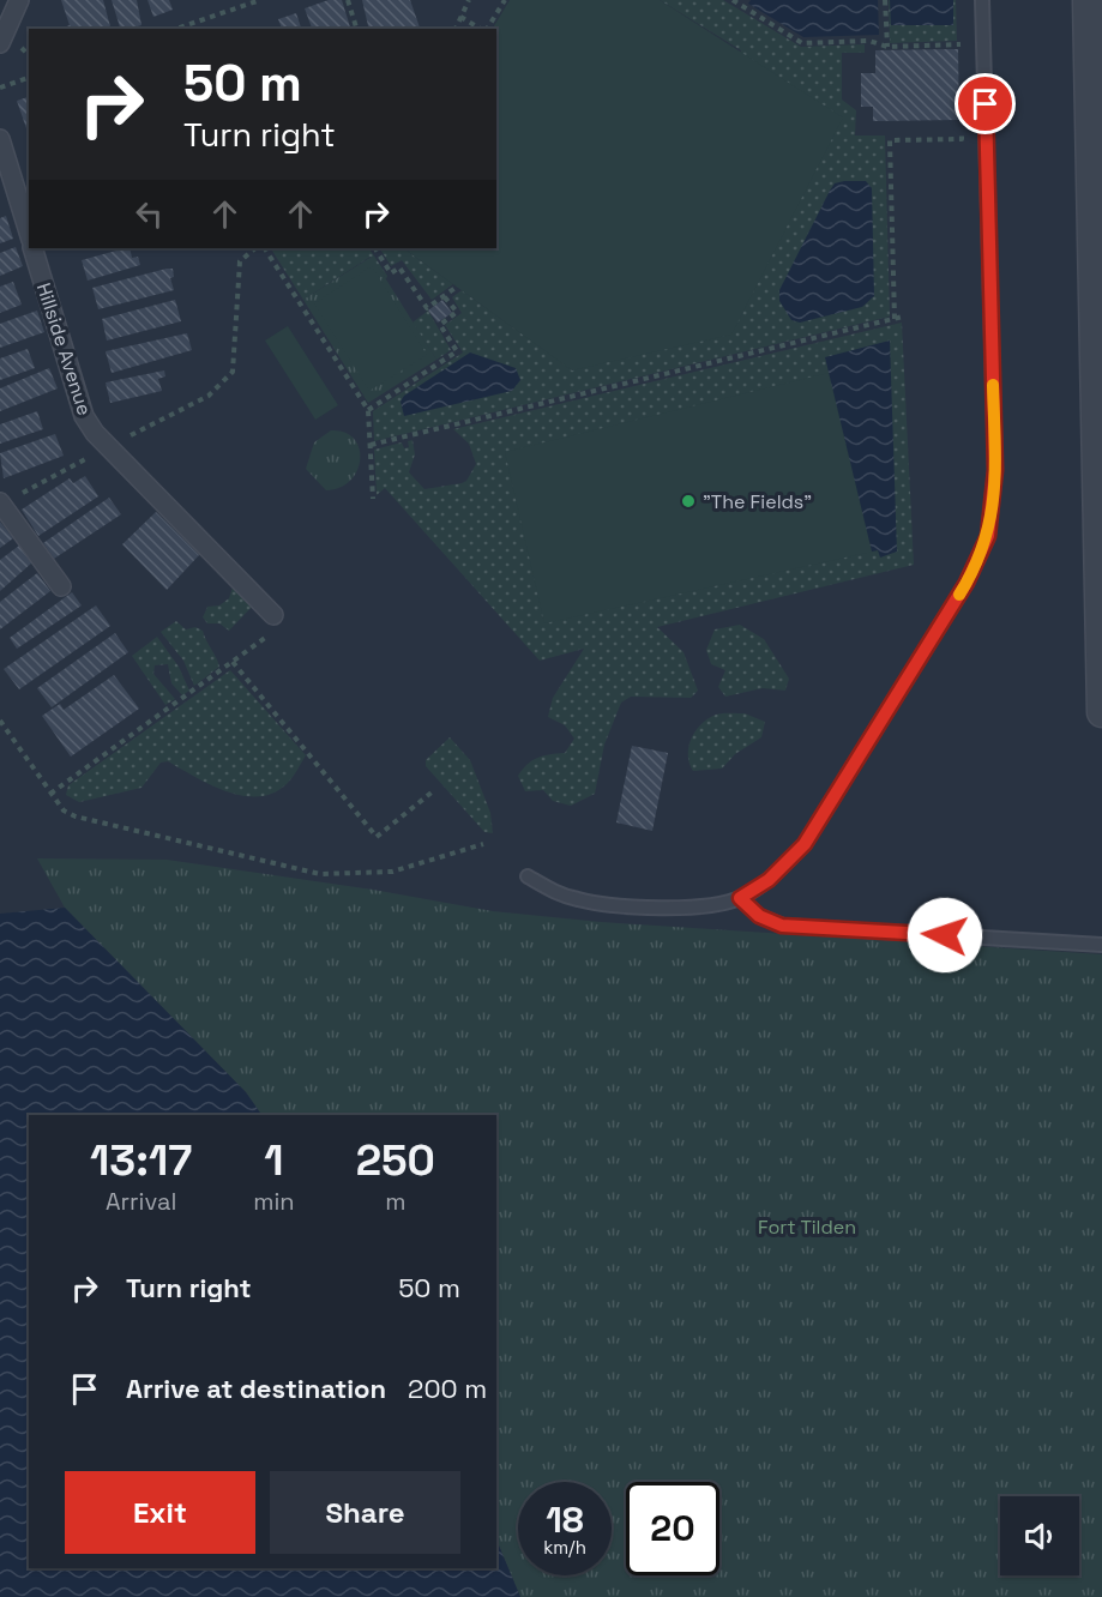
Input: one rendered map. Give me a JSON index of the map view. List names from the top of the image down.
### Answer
{
  "streets": {
    "street": ["Hillside Avenue"]
  },
  "parks": ["Fort Tilden"],
  "places": ["\"The Fields\""],
  "page": {
    "turn": ["50 m", "Turn right"],
    "eta": [
      "13:17",
      "Arrival",
      "1",
      "min",
      "250",
      "m"
    ],
    "list": [
      {
        "name": "Turn right",
        "value": "50 m"
      },
      {
        "name": "Arrive at destination",
        "value": "200 m"
      }
    ],
    "buttons": ["Exit", "Share"],
    "speed": "18 km/h",
    "limit": "20"
  }
}
